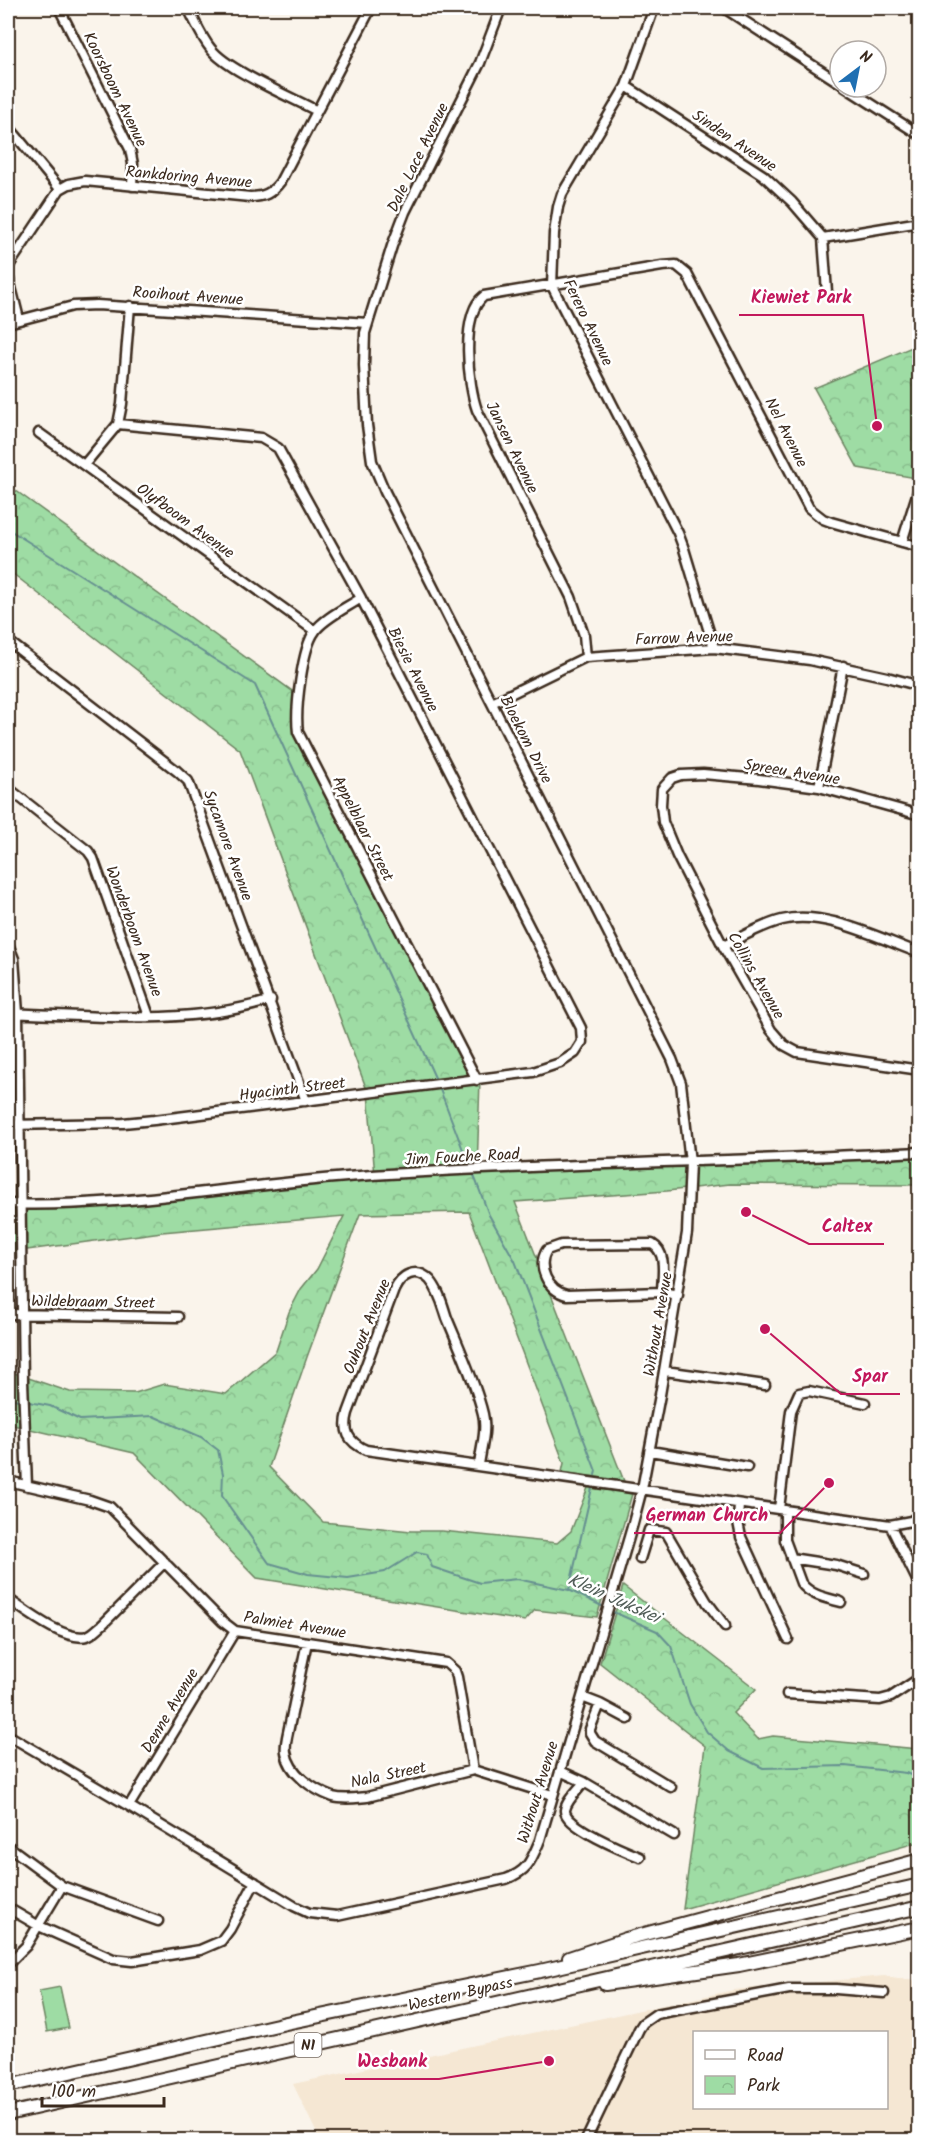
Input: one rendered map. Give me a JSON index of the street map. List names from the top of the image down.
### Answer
{
  "streets": {
    "highway": ["Western Bypass", "N1"],
    "street": [
      "Koorsboom Avenue",
      "Sinden Avenue",
      "Dale Lace Avenue",
      "Rankdoring Avenue",
      "Rooihout Avenue",
      "Ferero Avenue",
      "Nel Avenue",
      "Jansen Avenue",
      "Olyfboom Avenue",
      "Farrow Avenue",
      "Biesie Avenue",
      "Bloekom Drive",
      "Spreeu Avenue",
      "Appelblaar Street",
      "Sycamore Avenue",
      "Wonderboom Avenue",
      "Collins Avenue",
      "Hyacinth Street",
      "Jim Fouche Road",
      "Wildebraam Street",
      "Without Avenue",
      "Ouhout Avenue",
      "Palmiet Avenue",
      "Denne Avenue",
      "Nala Street"
    ]
  },
  "crossings": [
    ["Koorsboom Avenue", "Rankdoring Avenue"],
    ["Sinden Avenue", "Ferero Avenue"],
    ["Dale Lace Avenue", "Rooihout Avenue"],
    ["Dale Lace Avenue", "Bloekom Drive"],
    ["Rooihout Avenue", "Bloekom Drive"],
    ["Ferero Avenue", "Jansen Avenue"],
    ["Ferero Avenue", "Farrow Avenue"],
    ["Nel Avenue", "Jansen Avenue"],
    ["Jansen Avenue", "Farrow Avenue"],
    ["Olyfboom Avenue", "Appelblaar Street"],
    ["Farrow Avenue", "Bloekom Drive"],
    ["Biesie Avenue", "Hyacinth Street"],
    ["Bloekom Drive", "Jim Fouche Road"],
    ["Bloekom Drive", "Without Avenue"],
    ["Spreeu Avenue", "Collins Avenue"],
    ["Appelblaar Street", "Hyacinth Street"],
    ["Sycamore Avenue", "Hyacinth Street"],
    ["Jim Fouche Road", "Without Avenue"],
    ["Without Avenue", "Ouhout Avenue"],
    ["Without Avenue", "Denne Avenue"],
    ["Palmiet Avenue", "Denne Avenue"],
    ["Palmiet Avenue", "Nala Street"]
  ],
  "water": ["Klein Jukskei"],
  "places": [
    "Kiewiet Park",
    "Caltex",
    "Spar",
    "German Church",
    "Wesbank"
  ],
  "legend": ["Road", "Park"],
  "scale_bar": "100 m",
  "north": "top right"
}
